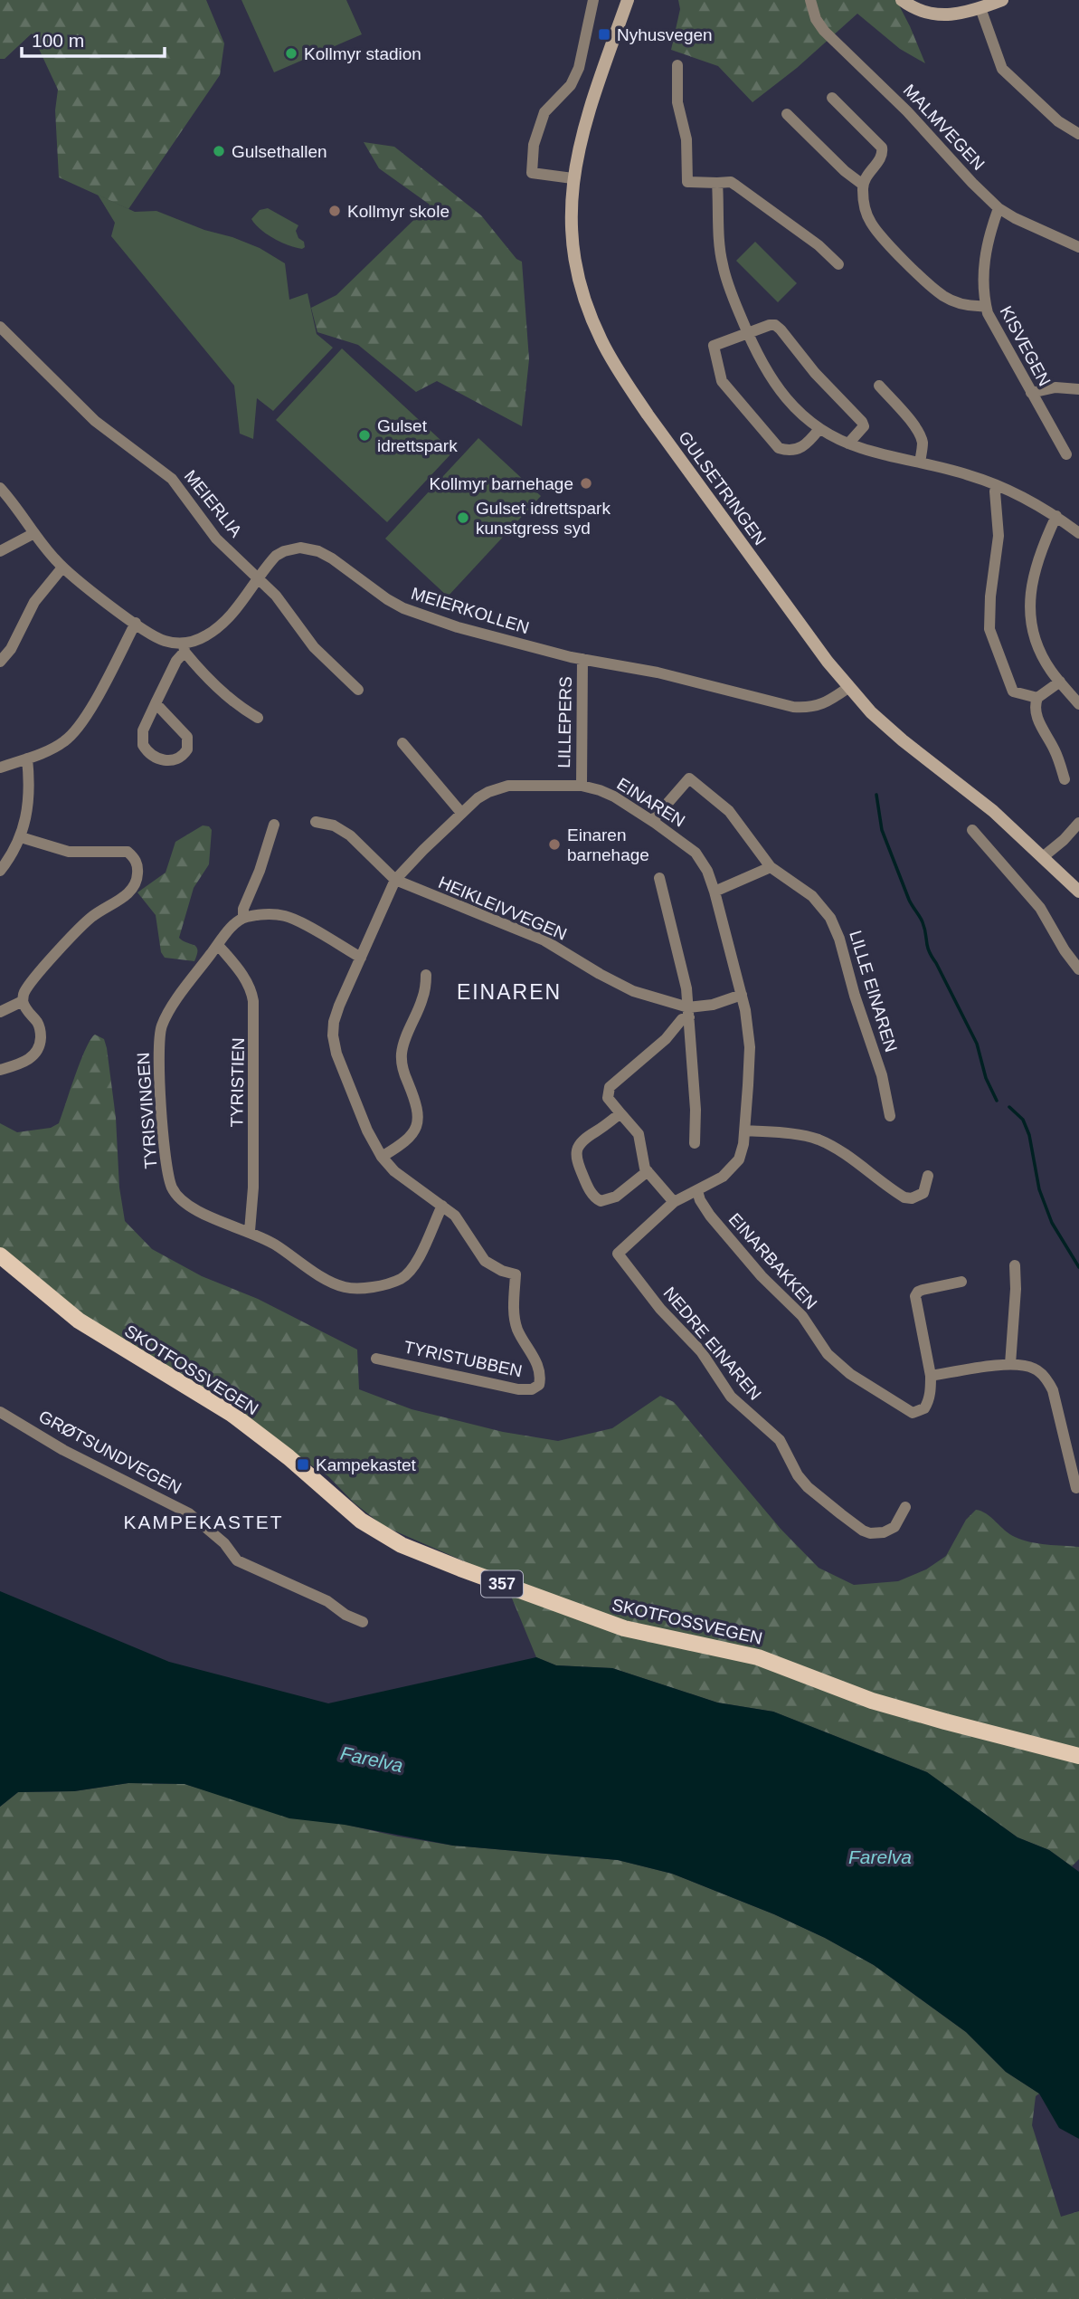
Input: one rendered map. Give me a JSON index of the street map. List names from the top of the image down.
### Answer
{
  "streets": {
    "main road": ["SKOTFOSSVEGEN", "357"],
    "street": [
      "MALMVEGEN",
      "KISVEGEN",
      "GULSETRINGEN",
      "MEIERLIA",
      "MEIERKOLLEN",
      "LILLEPERS",
      "EINAREN",
      "HEIKLEIVVEGEN",
      "LILLE EINAREN",
      "TYRISTIEN",
      "TYRISVINGEN",
      "EINARBAKKEN",
      "NEDRE EINAREN",
      "TYRISTUBBEN",
      "GRØTSUNDVEGEN"
    ]
  },
  "crossings": [
    ["MALMVEGEN", "KISVEGEN"],
    ["GULSETRINGEN", "MEIERKOLLEN"],
    ["MEIERLIA", "MEIERKOLLEN"],
    ["MEIERKOLLEN", "LILLEPERS"],
    ["LILLEPERS", "EINAREN"],
    ["EINAREN", "HEIKLEIVVEGEN"],
    ["EINAREN", "LILLE EINAREN"],
    ["EINAREN", "EINARBAKKEN"],
    ["EINAREN", "NEDRE EINAREN"],
    ["TYRISTIEN", "TYRISVINGEN"],
    ["TYRISVINGEN", "TYRISTUBBEN"]
  ],
  "districts": ["EINAREN", "KAMPEKASTET"],
  "water": ["Farelva"],
  "places": {
    "transit": ["Nyhusvegen", "Kampekastet"],
    "other": [
      "Kollmyr stadion",
      "Gulsethallen",
      "Kollmyr skole",
      "Gulset idrettspark",
      "Kollmyr barnehage",
      "Gulset idrettspark kunstgress syd",
      "Einaren barnehage"
    ]
  },
  "scale_bar": "100 m"
}
